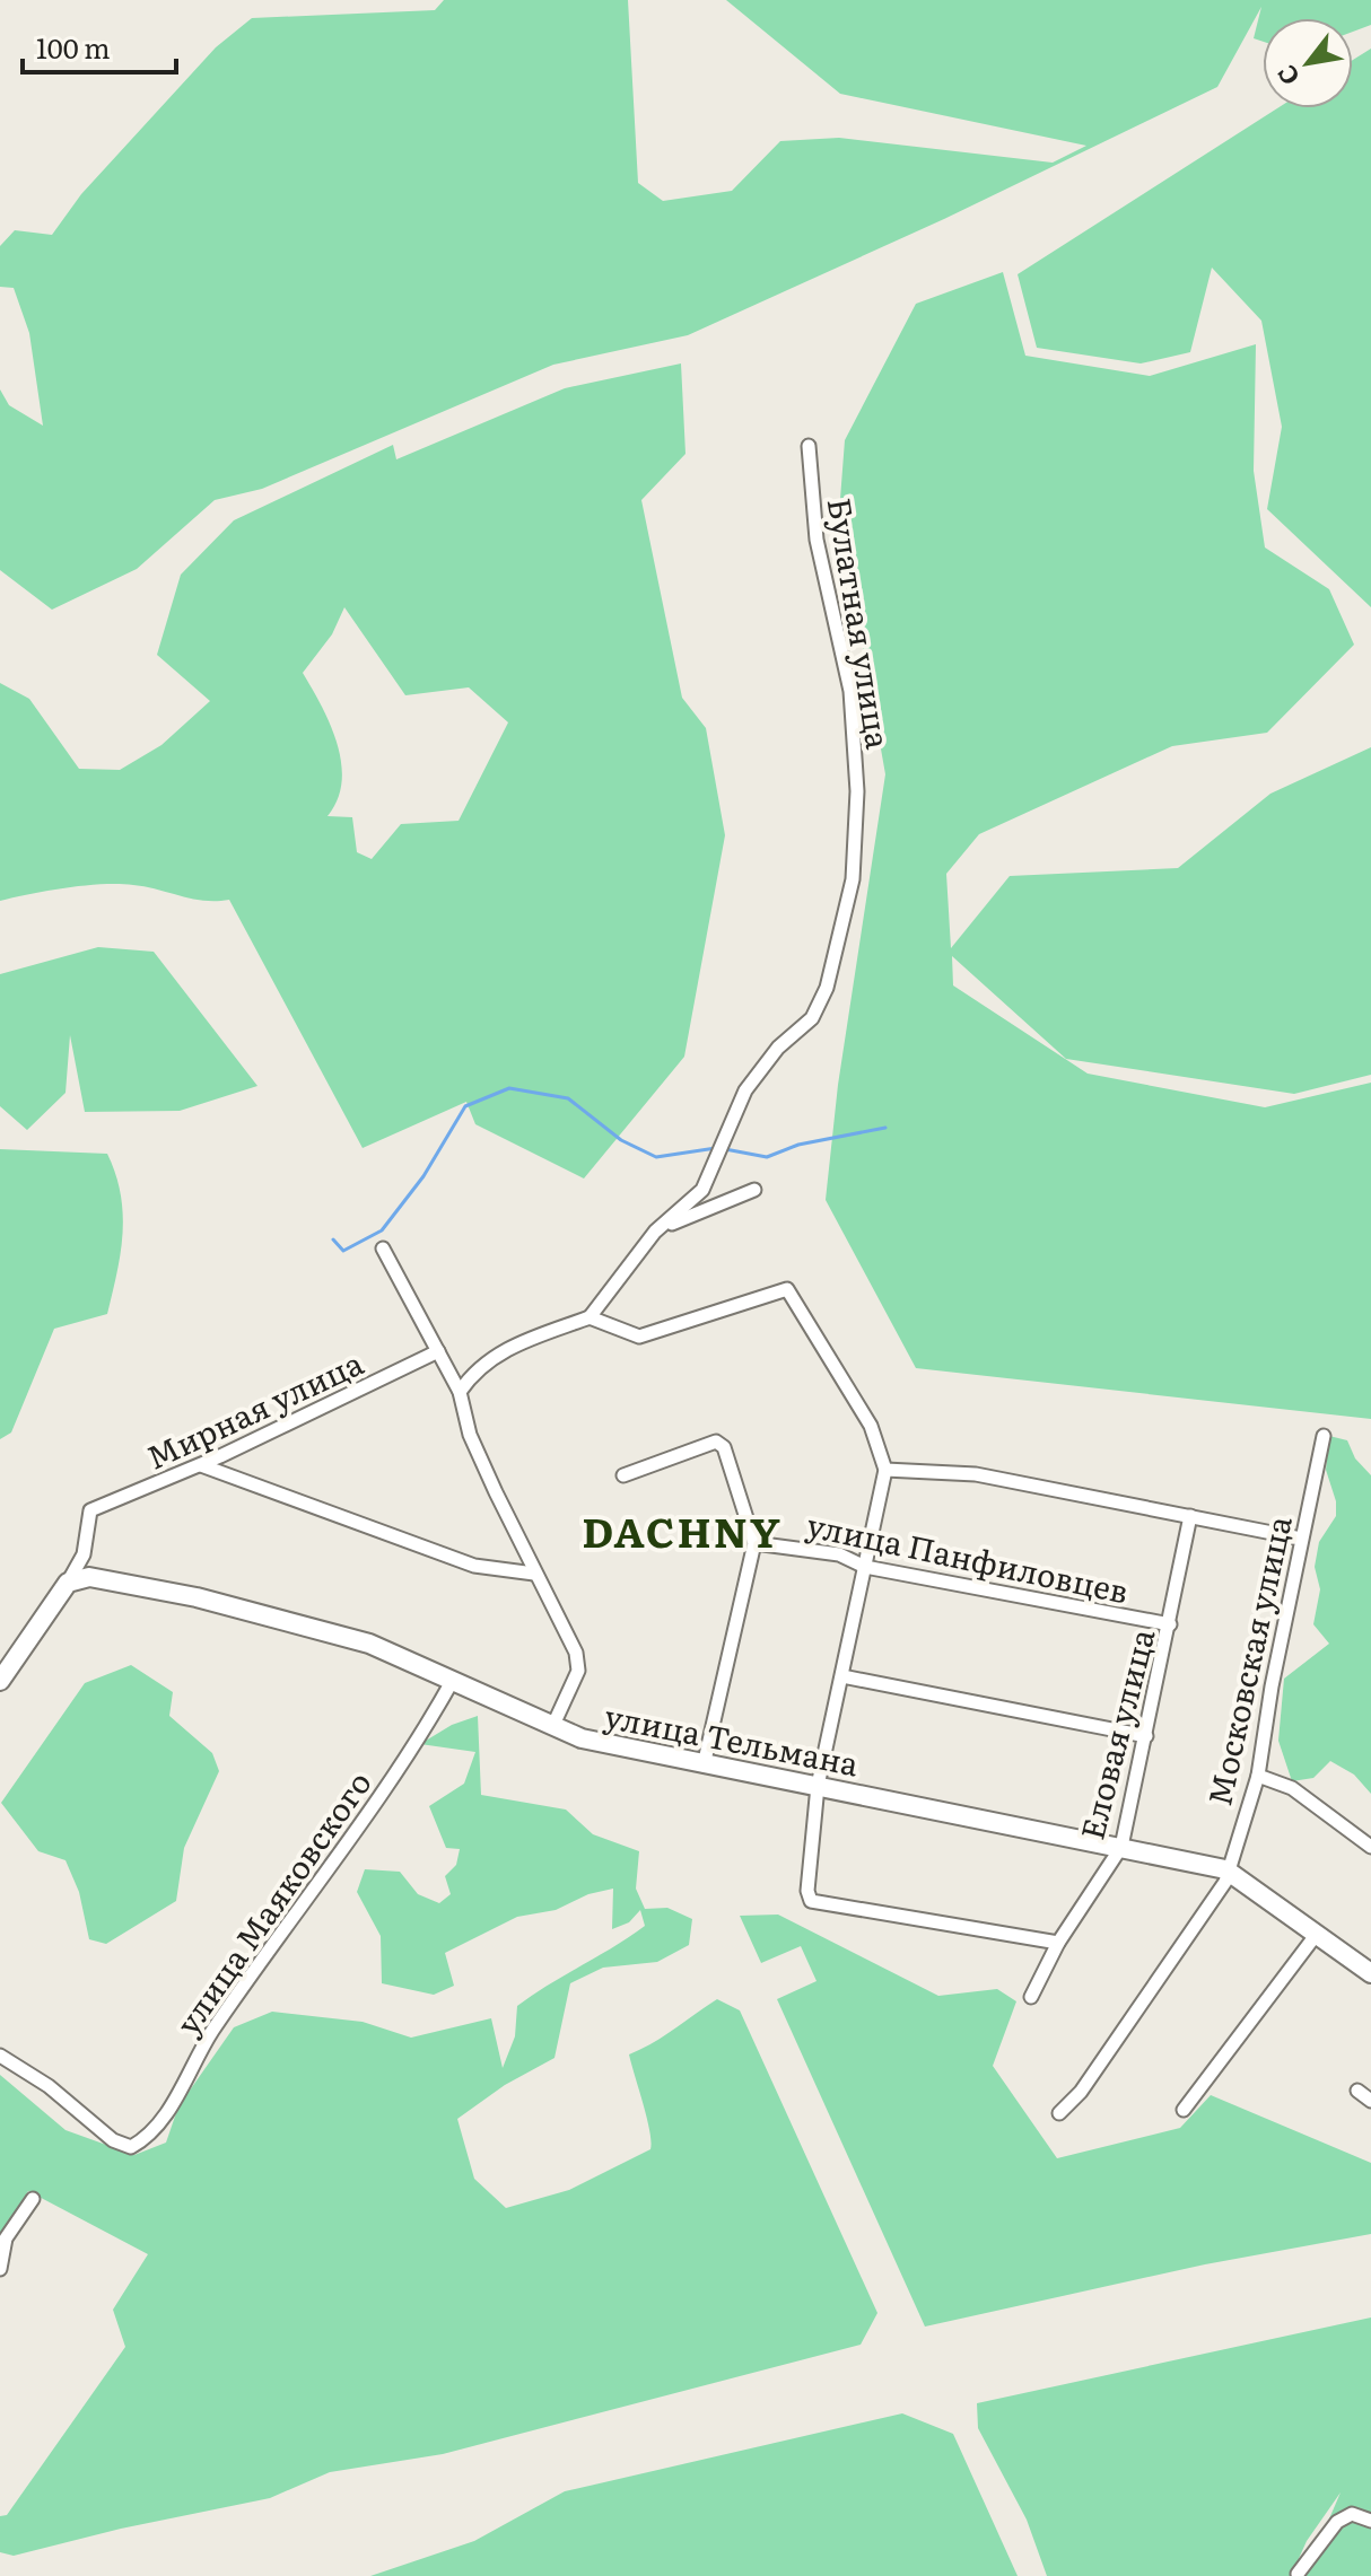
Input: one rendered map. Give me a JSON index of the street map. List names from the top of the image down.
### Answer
{
  "streets": {
    "street": [
      "Булатная улица",
      "Мирная улица",
      "улица Панфиловцев",
      "Московская улица",
      "Еловая улица",
      "улица Тельмана",
      "улица Маяковского"
    ]
  },
  "crossings": [
    ["Мирная улица", "улица Тельмана"],
    ["улица Панфиловцев", "Еловая улица"],
    ["Московская улица", "улица Тельмана"],
    ["Еловая улица", "улица Тельмана"],
    ["улица Тельмана", "улица Маяковского"]
  ],
  "districts": ["DACHNY"],
  "scale_bar": "100 m",
  "north": "bottom left"
}
